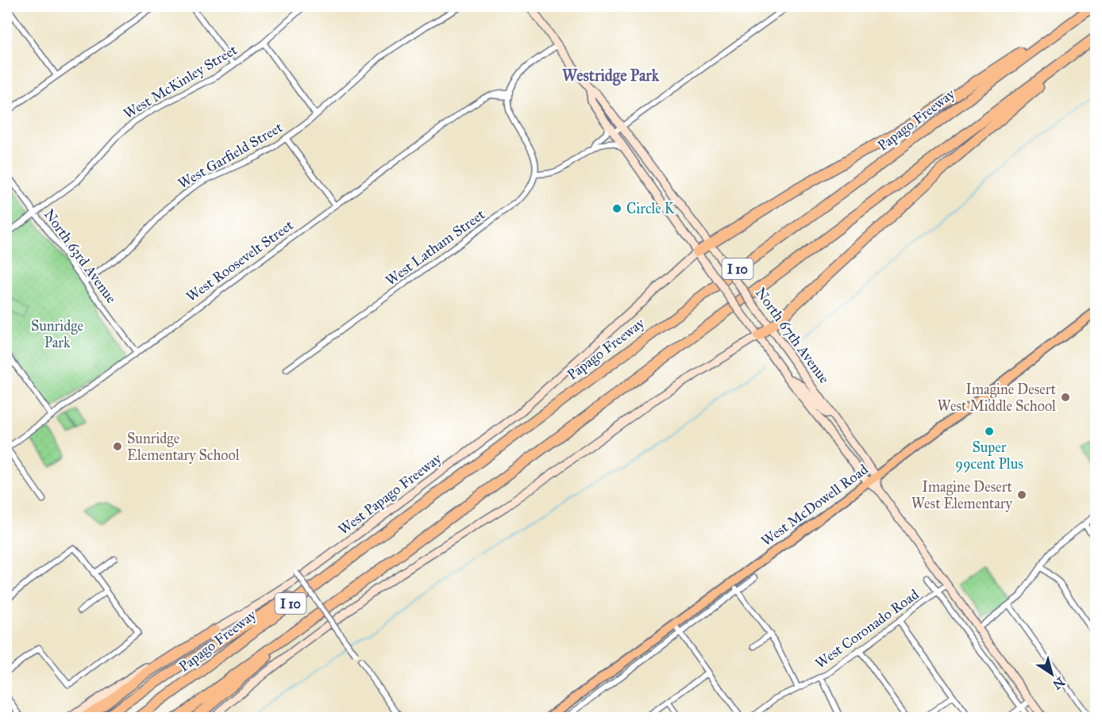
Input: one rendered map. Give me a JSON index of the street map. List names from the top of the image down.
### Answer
{
  "streets": {
    "highway": ["Papago Freeway", "I 10"],
    "main road": ["North 67th Avenue", "West Papago Freeway", "West McDowell Road"],
    "street": [
      "West McKinley Street",
      "West Garfield Street",
      "West Latham Street",
      "North 63rd Avenue",
      "West Roosevelt Street",
      "West Coronado Road"
    ]
  },
  "crossings": [
    ["West McKinley Street", "North 63rd Avenue"],
    ["West Garfield Street", "North 63rd Avenue"],
    ["North 63rd Avenue", "West Roosevelt Street"],
    ["North 67th Avenue", "West Papago Freeway"],
    ["North 67th Avenue", "West McDowell Road"],
    ["North 67th Avenue", "West Coronado Road"]
  ],
  "districts": ["Westridge Park"],
  "parks": ["Sunridge Park"],
  "places": [
    "Circle K",
    "Imagine Desert West Middle School",
    "Super 99cent Plus",
    "Sunridge Elementary School",
    "Imagine Desert West Elementary"
  ],
  "north": "bottom right"
}
